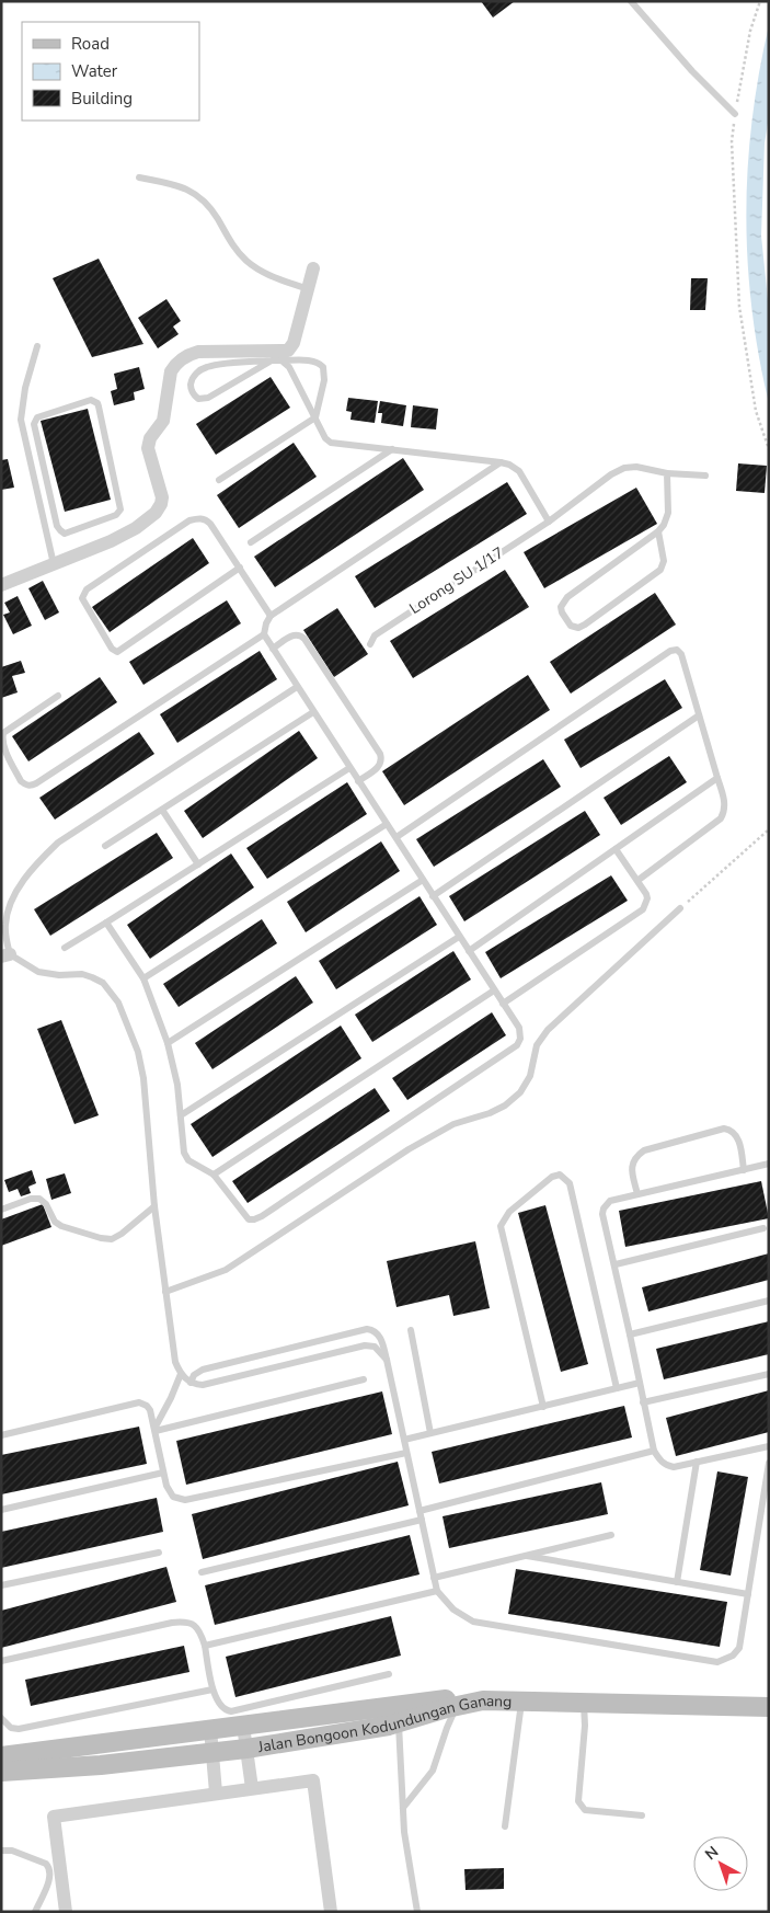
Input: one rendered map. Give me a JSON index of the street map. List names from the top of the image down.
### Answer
{
  "streets": {
    "street": ["Jalan Bongoon Kodundungan Ganang"],
    "lane": ["Lorong SU 1/17"]
  },
  "legend": ["Road", "Water", "Building"],
  "north": "top left"
}
